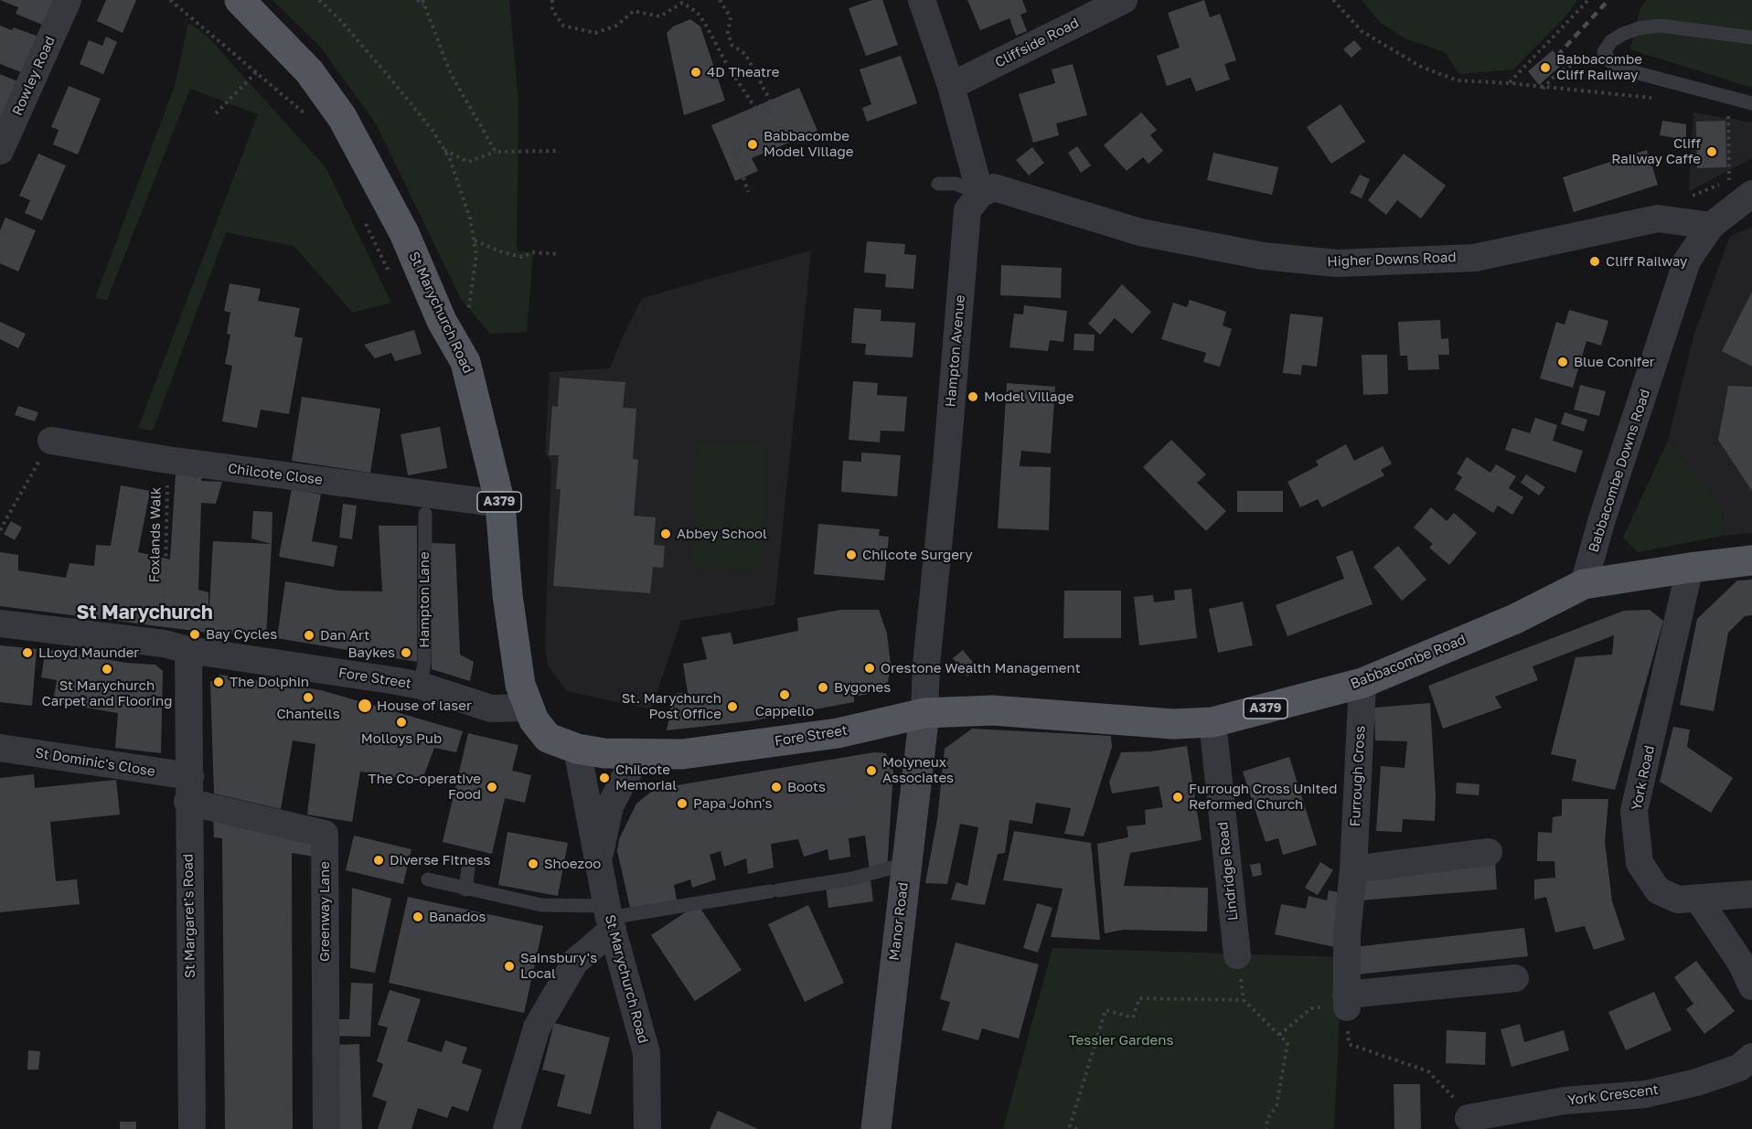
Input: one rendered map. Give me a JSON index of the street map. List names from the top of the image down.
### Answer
{
  "streets": {
    "main road": [
      "St Marychurch Road",
      "A379",
      "Babbacombe Road",
      "Fore Street"
    ],
    "street": [
      "Cliffside Road",
      "Rowley Road",
      "Higher Downs Road",
      "Hampton Avenue",
      "Babbacombe Downs Road",
      "Chilcote Close",
      "St Dominic's Close",
      "Furrough Cross",
      "York Road",
      "Lindridge Road",
      "Greenway Lane",
      "St Margaret's Road",
      "Manor Road",
      "York Crescent"
    ],
    "lane": ["Hampton Lane"],
    "path": ["Foxlands Walk"]
  },
  "crossings": [
    ["Higher Downs Road", "Hampton Avenue"],
    ["Higher Downs Road", "Babbacombe Downs Road"],
    ["St Marychurch Road", "Chilcote Close"],
    ["St Marychurch Road", "Fore Street"],
    ["Hampton Avenue", "Babbacombe Road"],
    ["Hampton Avenue", "Fore Street"],
    ["Hampton Avenue", "Manor Road"],
    ["Babbacombe Downs Road", "Babbacombe Road"],
    ["Chilcote Close", "Foxlands Walk"],
    ["Foxlands Walk", "Fore Street"],
    ["Foxlands Walk", "St Margaret's Road"],
    ["Hampton Lane", "Fore Street"],
    ["Babbacombe Road", "Fore Street"],
    ["Babbacombe Road", "Furrough Cross"],
    ["Babbacombe Road", "York Road"],
    ["Babbacombe Road", "Lindridge Road"],
    ["Babbacombe Road", "Manor Road"],
    ["Fore Street", "St Margaret's Road"],
    ["Fore Street", "Manor Road"],
    ["St Dominic's Close", "Greenway Lane"],
    ["St Dominic's Close", "St Margaret's Road"],
    ["Greenway Lane", "St Margaret's Road"]
  ],
  "districts": ["St Marychurch"],
  "parks": ["Tessier Gardens"],
  "places": [
    "Babbacombe Cliff Railway",
    "4D Theatre",
    "Babbacombe Model Village",
    "Cliff Railway Caffe",
    "Cliff Railway",
    "Blue Conifer",
    "Model Village",
    "Abbey School",
    "Chilcote Surgery",
    "Bay Cycles",
    "Dan Art",
    "LLoyd Maunder",
    "Baykes",
    "Orestone Wealth Management",
    "St Marychurch Carpet and Flooring",
    "The Dolphin",
    "Bygones",
    "Cappello",
    "Chantells",
    "House of laser",
    "St. Marychurch Post Office",
    "Molloys Pub",
    "Molyneux Associates",
    "Chilcote Memorial",
    "The Co-operative Food",
    "Boots",
    "Furrough Cross United Reformed Church",
    "Papa John's",
    "Diverse Fitness",
    "Shoezoo",
    "Banados",
    "Sainsbury's Local"
  ]
}
